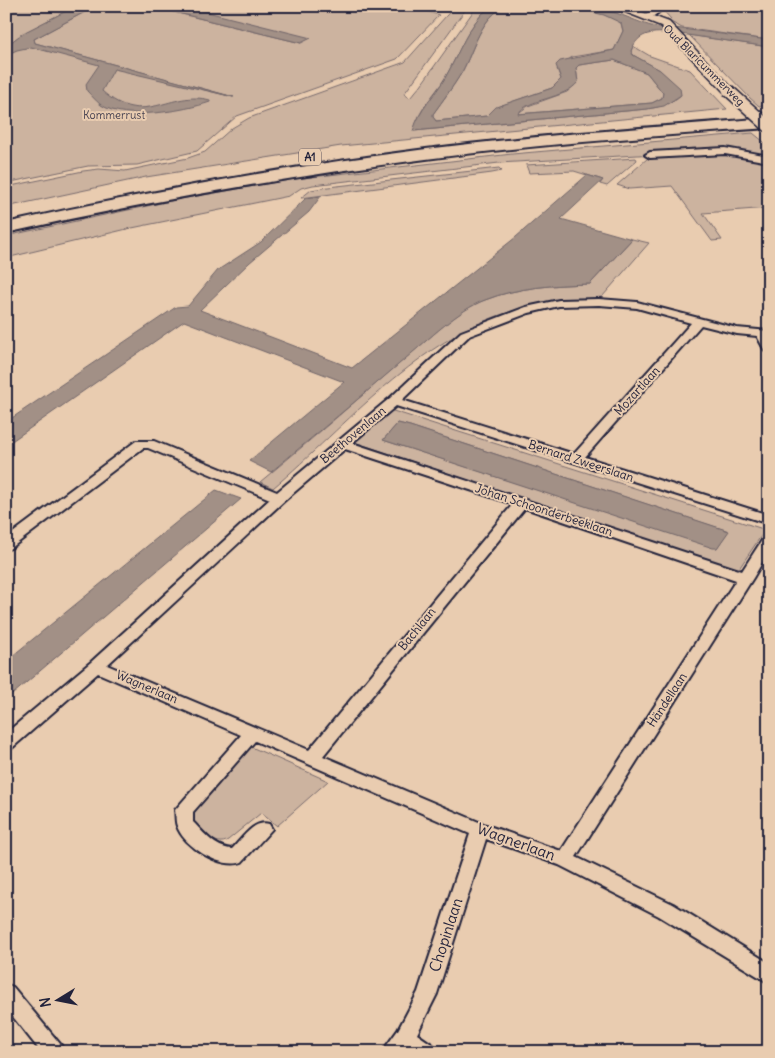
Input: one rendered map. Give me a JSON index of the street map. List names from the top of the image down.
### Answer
{
  "streets": {
    "highway": ["A1"],
    "main road": ["Oud Blaricummerweg"],
    "street": [
      "Mozartlaan",
      "Beethovenlaan",
      "Bernard Zweerslaan",
      "Johan Schoonderbeeklaan",
      "Bachlaan",
      "Wagnerlaan",
      "Händellaan",
      "Chopinlaan"
    ]
  },
  "crossings": [
    ["Mozartlaan", "Beethovenlaan"],
    ["Mozartlaan", "Bernard Zweerslaan"],
    ["Beethovenlaan", "Bernard Zweerslaan"],
    ["Beethovenlaan", "Johan Schoonderbeeklaan"],
    ["Beethovenlaan", "Wagnerlaan"],
    ["Johan Schoonderbeeklaan", "Bachlaan"],
    ["Johan Schoonderbeeklaan", "Händellaan"],
    ["Bachlaan", "Wagnerlaan"],
    ["Wagnerlaan", "Händellaan"],
    ["Wagnerlaan", "Chopinlaan"]
  ],
  "parks": ["Kommerrust"],
  "north": "left"
}
